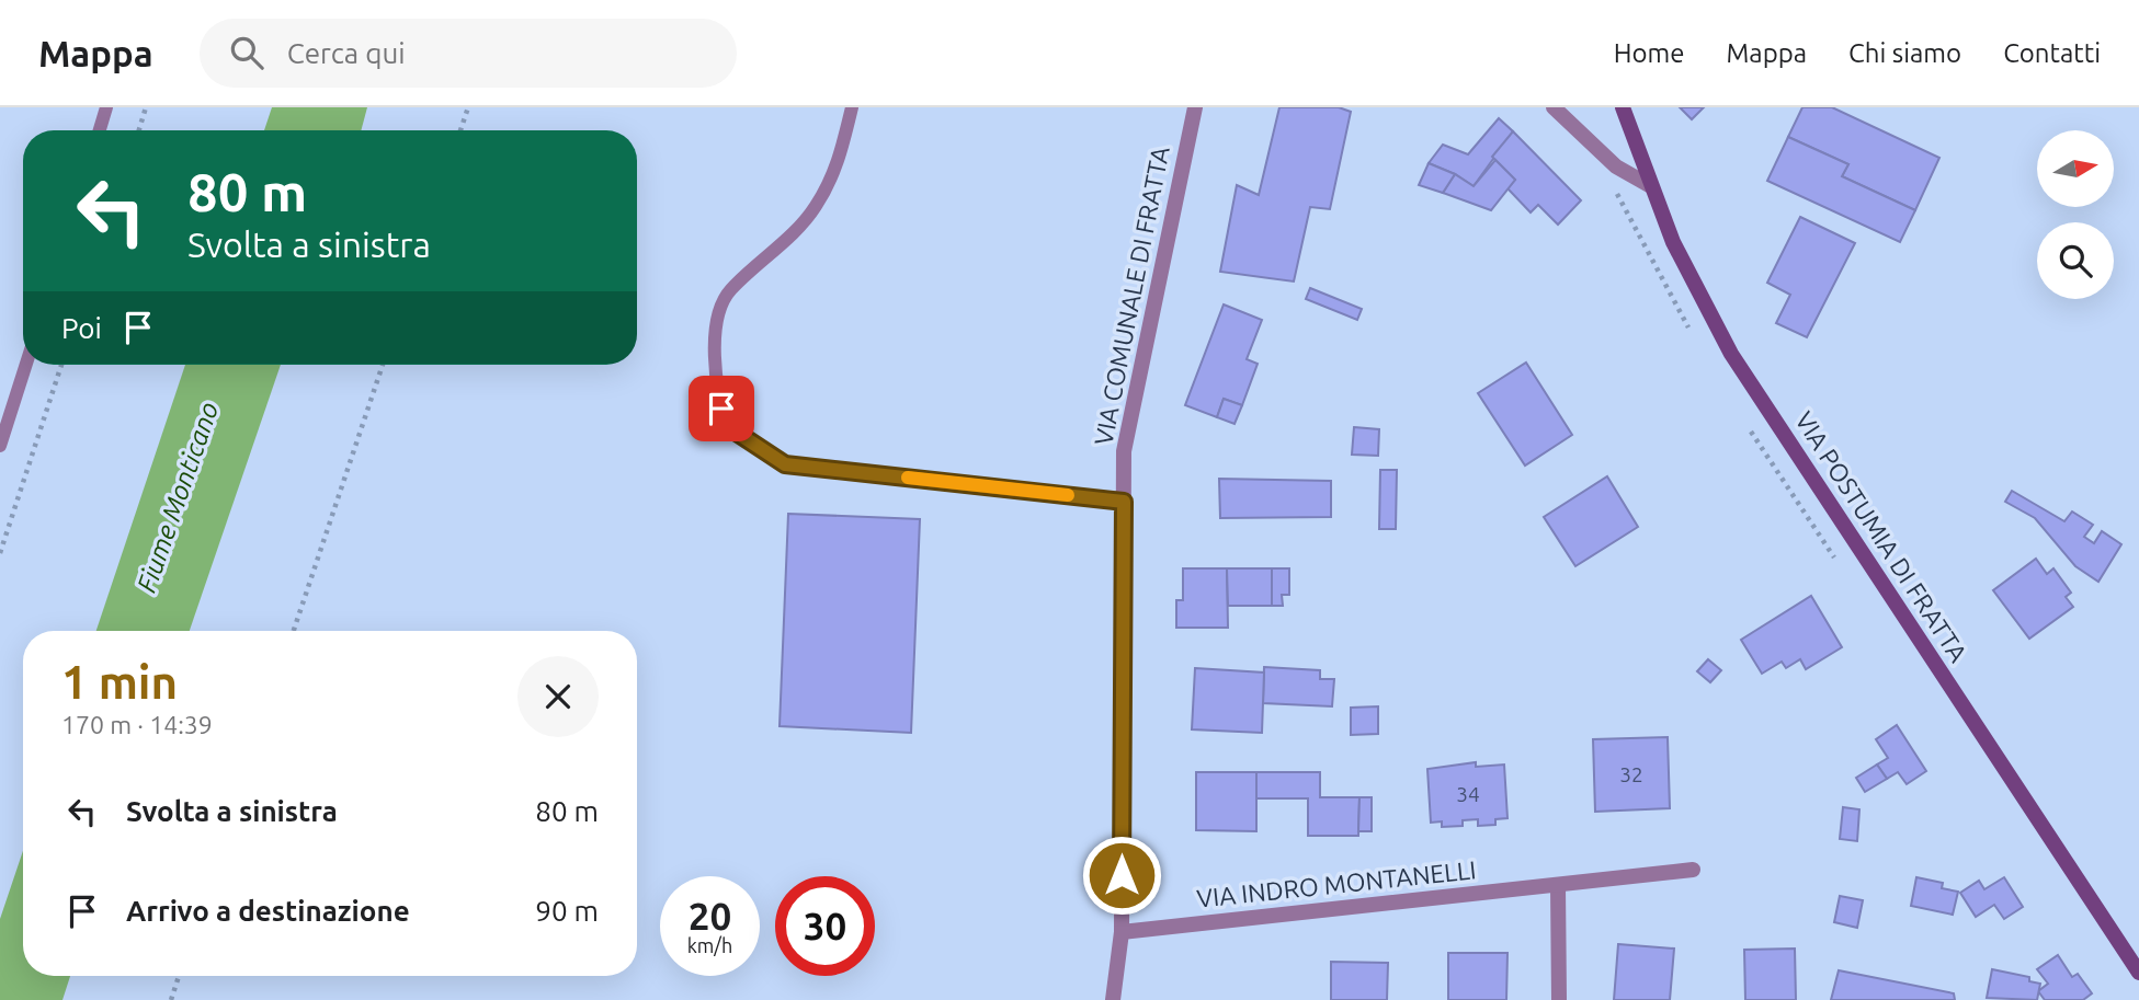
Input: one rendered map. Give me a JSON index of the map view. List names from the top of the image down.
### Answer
{
  "streets": {
    "main road": ["VIA POSTUMIA DI FRATTA"],
    "street": ["VIA COMUNALE DI FRATTA", "VIA INDRO MONTANELLI"]
  },
  "crossings": [
    ["VIA COMUNALE DI FRATTA", "VIA INDRO MONTANELLI"]
  ],
  "water": ["Fiume Monticano"],
  "house_numbers": ["32", "34"],
  "north": "right",
  "page": {
    "header": "Mappa",
    "search": "Cerca qui",
    "nav": [
      "Home",
      "Mappa",
      "Chi siamo",
      "Contatti"
    ],
    "turn": ["80 m", "Svolta a sinistra"],
    "then": "Poi",
    "heading": ["1 min", "170 m · 14:39"],
    "list": [
      {
        "name": "Svolta a sinistra",
        "value": "80 m"
      },
      {
        "name": "Arrivo a destinazione",
        "value": "90 m"
      }
    ],
    "speed": "20 km/h",
    "limit": "30"
  }
}
